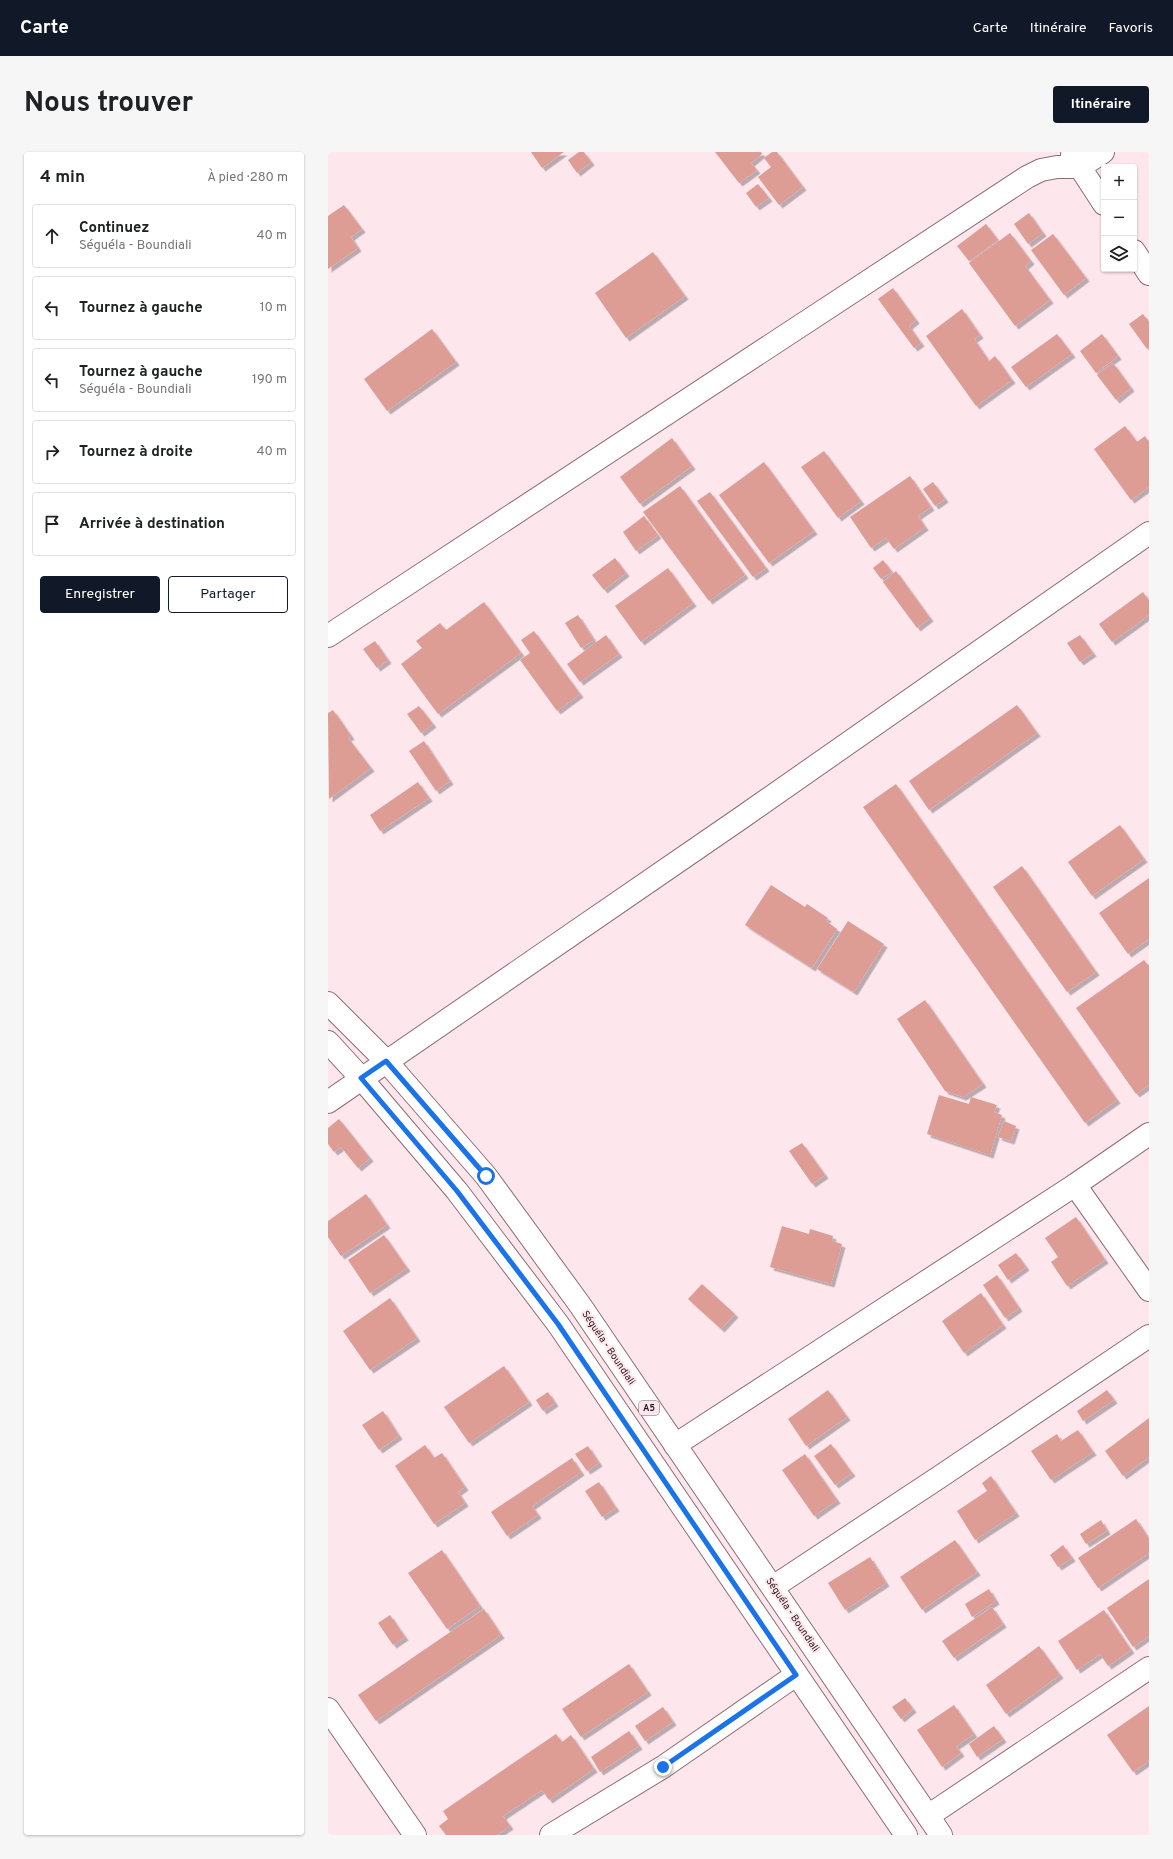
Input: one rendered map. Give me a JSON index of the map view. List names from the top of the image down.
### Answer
{
  "streets": {
    "street": ["Séguéla - Boundiali", "A5"]
  },
  "page": {
    "header": "Carte",
    "nav": ["Carte", "Itinéraire", "Favoris"],
    "title": "Nous trouver",
    "buttons": [
      "Itinéraire",
      ["Enregistrer", "Partager"]
    ],
    "heading": ["4 min", "À pied · 280 m"],
    "map_buttons": ["+", "−"],
    "list": [
      ["Continuez", "Séguéla - Boundiali", "40 m"],
      ["Tournez à gauche", "10 m"],
      ["Tournez à gauche", "Séguéla - Boundiali", "190 m"],
      ["Tournez à droite", "40 m"],
      "Arrivée à destination"
    ]
  }
}
